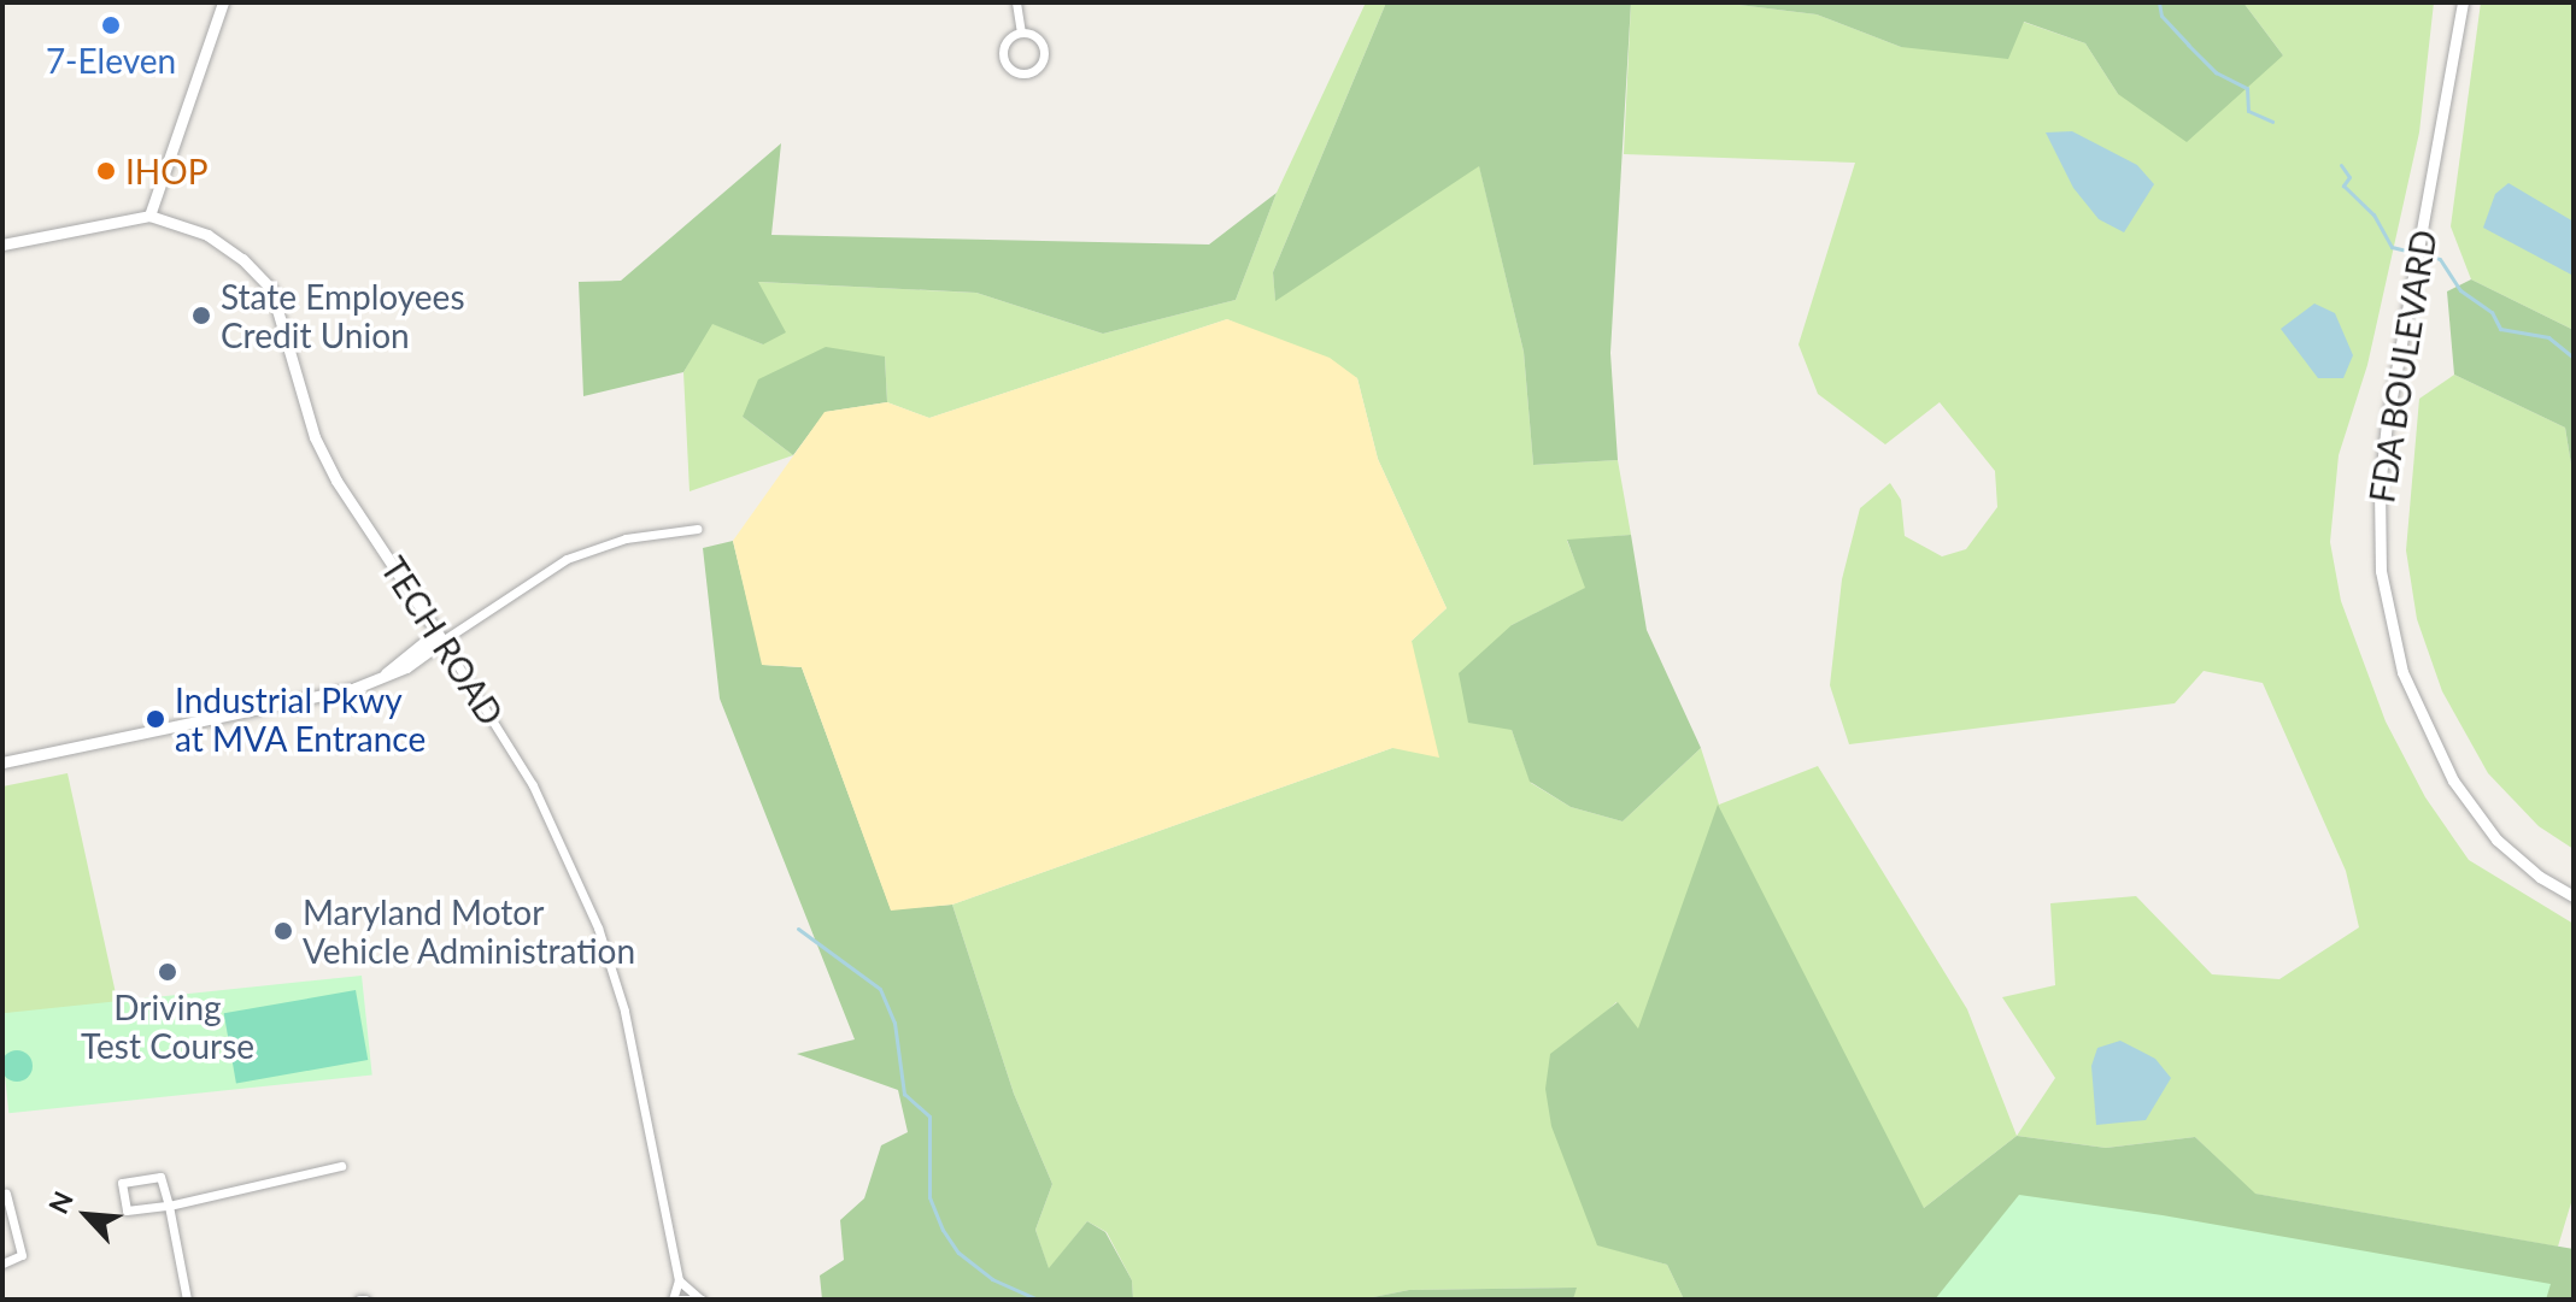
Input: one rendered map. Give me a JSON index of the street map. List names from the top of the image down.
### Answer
{
  "streets": {
    "street": ["FDA BOULEVARD", "TECH ROAD"]
  },
  "places": [
    "7-Eleven",
    "IHOP",
    "State Employees Credit Union",
    "Industrial Pkwy at MVA Entrance",
    "Maryland Motor Vehicle Administration",
    "Driving Test Course"
  ],
  "north": "top left"
}
